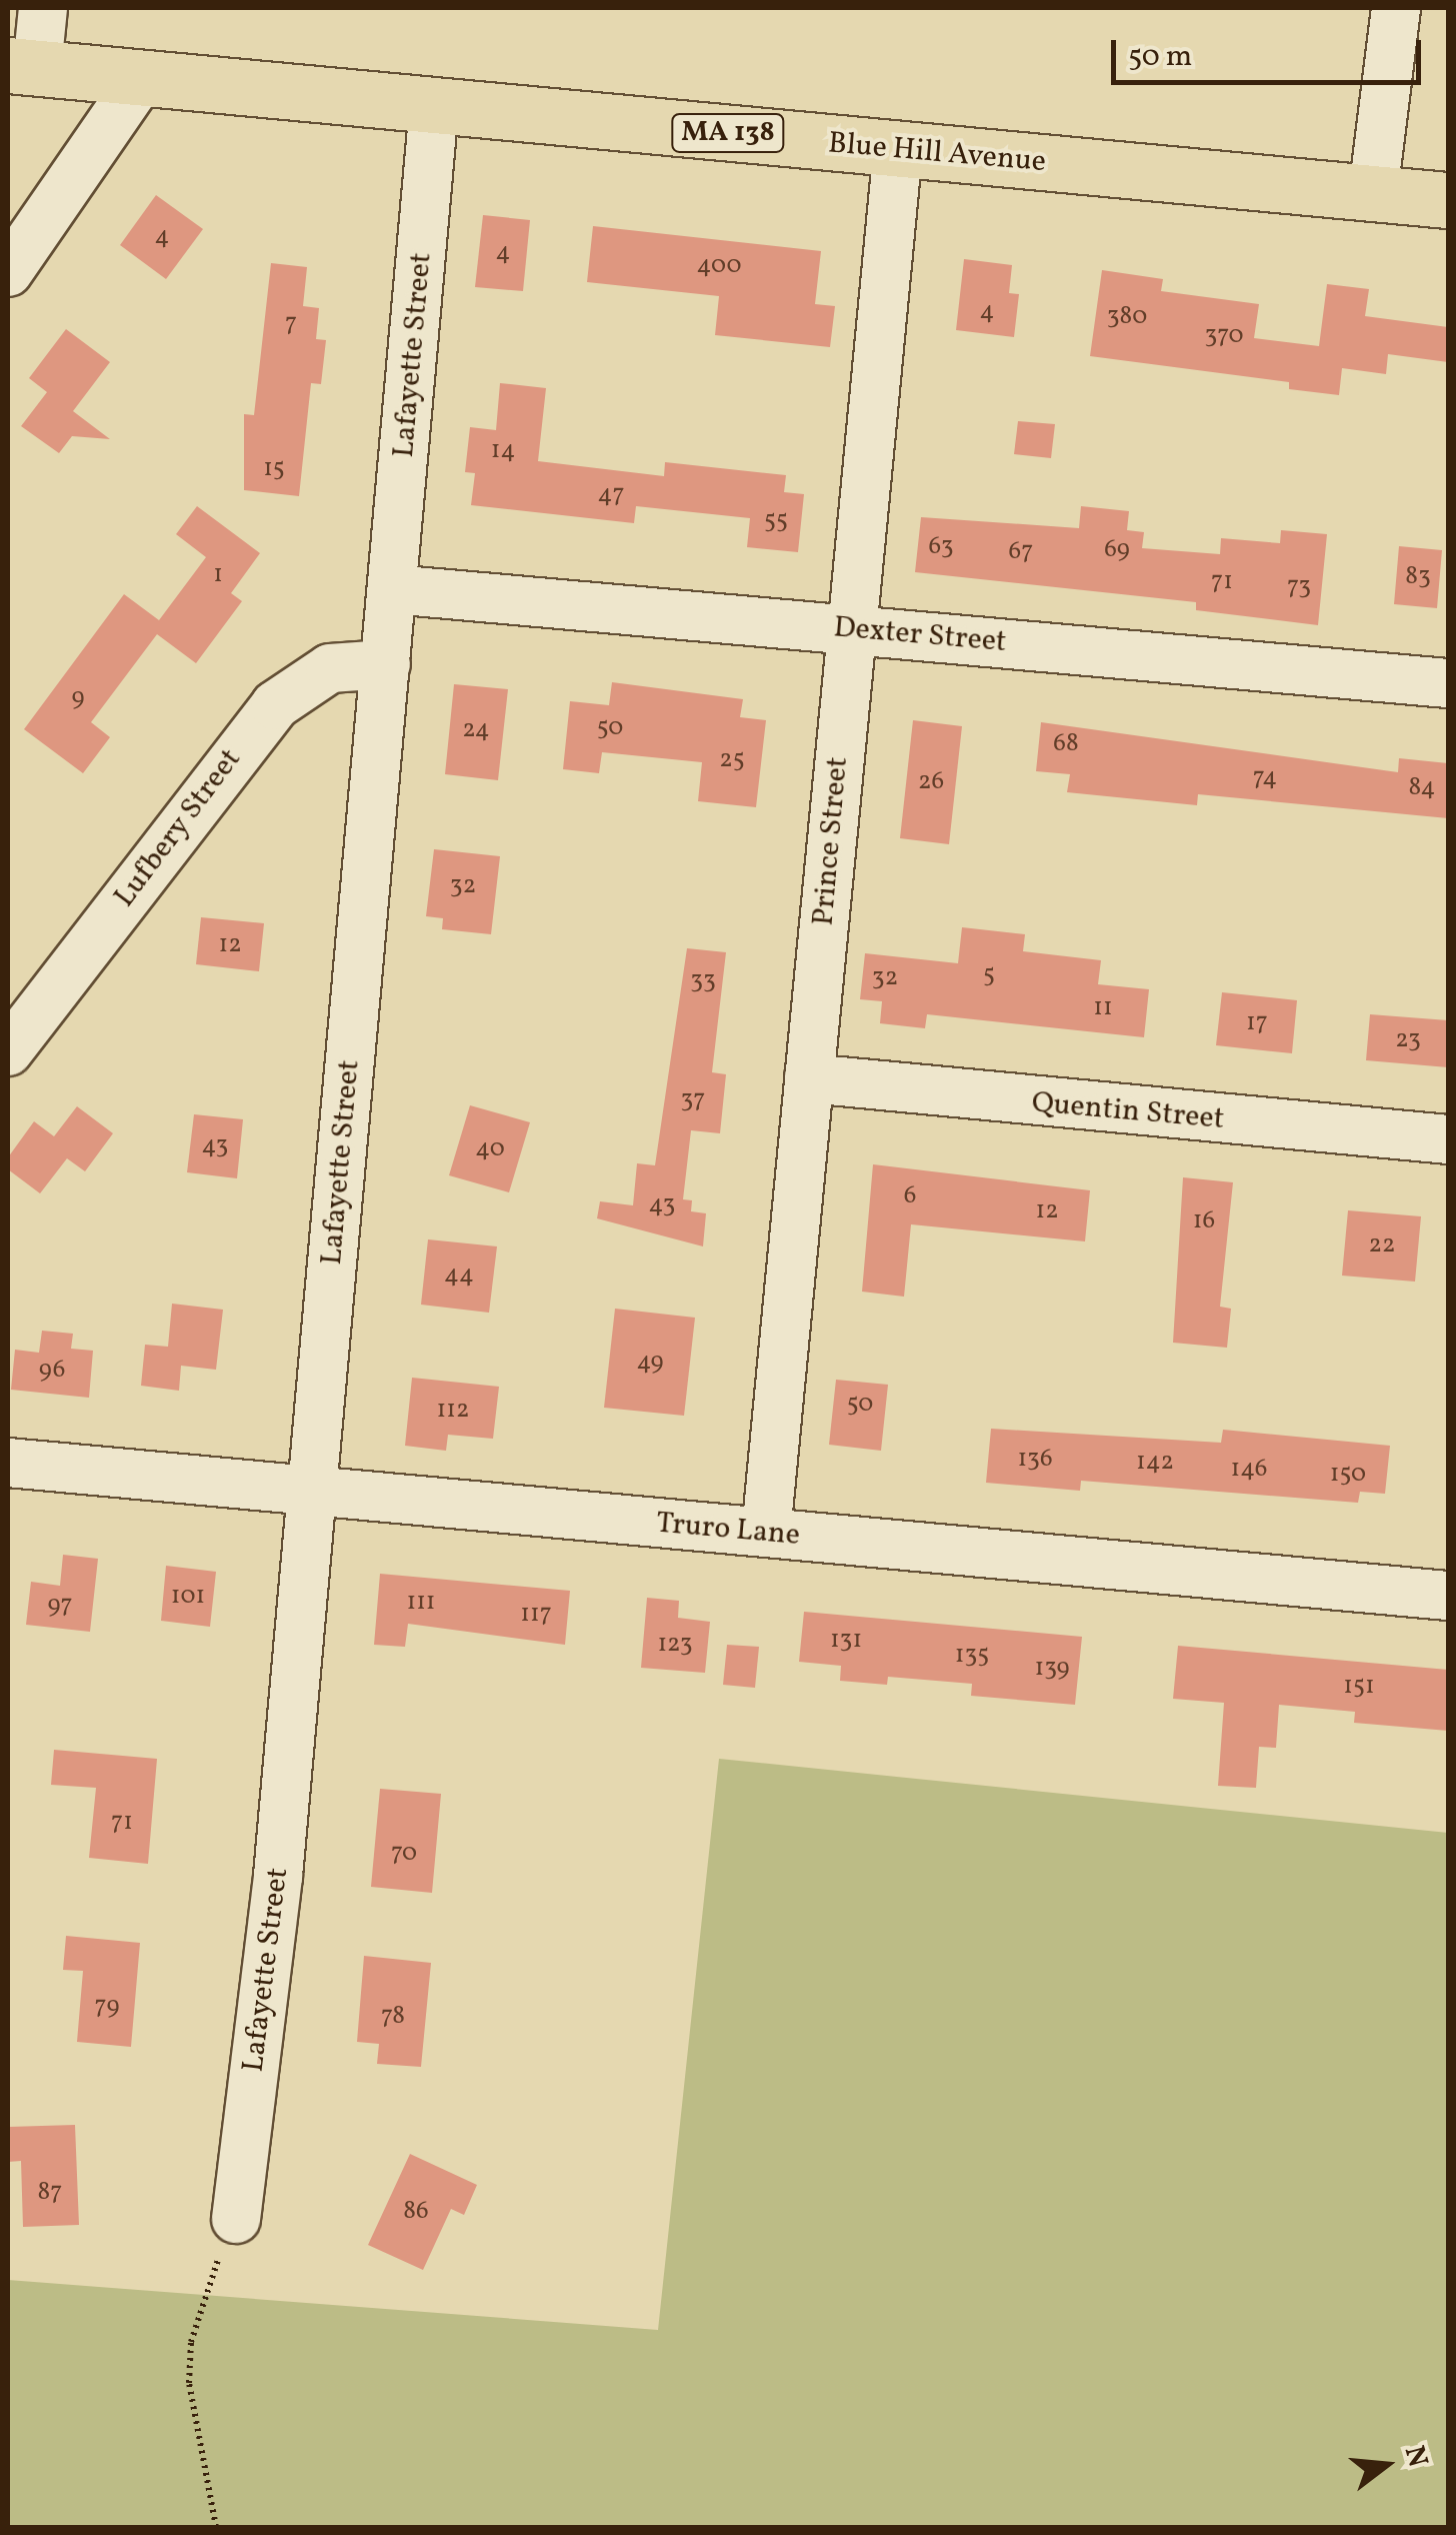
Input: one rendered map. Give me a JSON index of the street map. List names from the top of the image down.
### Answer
{
  "streets": {
    "highway": ["MA 138", "Blue Hill Avenue"],
    "street": [
      "Lafayette Street",
      "Dexter Street",
      "Lufbery Street",
      "Prince Street",
      "Quentin Street",
      "Truro Lane"
    ]
  },
  "crossings": [
    ["Blue Hill Avenue", "Lafayette Street"],
    ["Blue Hill Avenue", "Prince Street"],
    ["Lafayette Street", "Dexter Street"],
    ["Lafayette Street", "Lufbery Street"],
    ["Lafayette Street", "Truro Lane"],
    ["Dexter Street", "Prince Street"],
    ["Prince Street", "Quentin Street"],
    ["Prince Street", "Truro Lane"]
  ],
  "house_numbers": [
    "4",
    "4",
    "400",
    "4",
    "380",
    "7",
    "370",
    "14",
    "15",
    "47",
    "55",
    "63",
    "69",
    "67",
    "1",
    "83",
    "71",
    "73",
    "9",
    "50",
    "24",
    "68",
    "25",
    "74",
    "26",
    "84",
    "32",
    "12",
    "5",
    "32",
    "33",
    "11",
    "17",
    "23",
    "37",
    "43",
    "40",
    "6",
    "43",
    "12",
    "16",
    "22",
    "44",
    "49",
    "96",
    "50",
    "112",
    "136",
    "142",
    "146",
    "150",
    "101",
    "111",
    "97",
    "117",
    "131",
    "123",
    "135",
    "139",
    "151",
    "71",
    "70",
    "79",
    "78",
    "87",
    "86"
  ],
  "scale_bar": "50 m",
  "north": "right"
}
